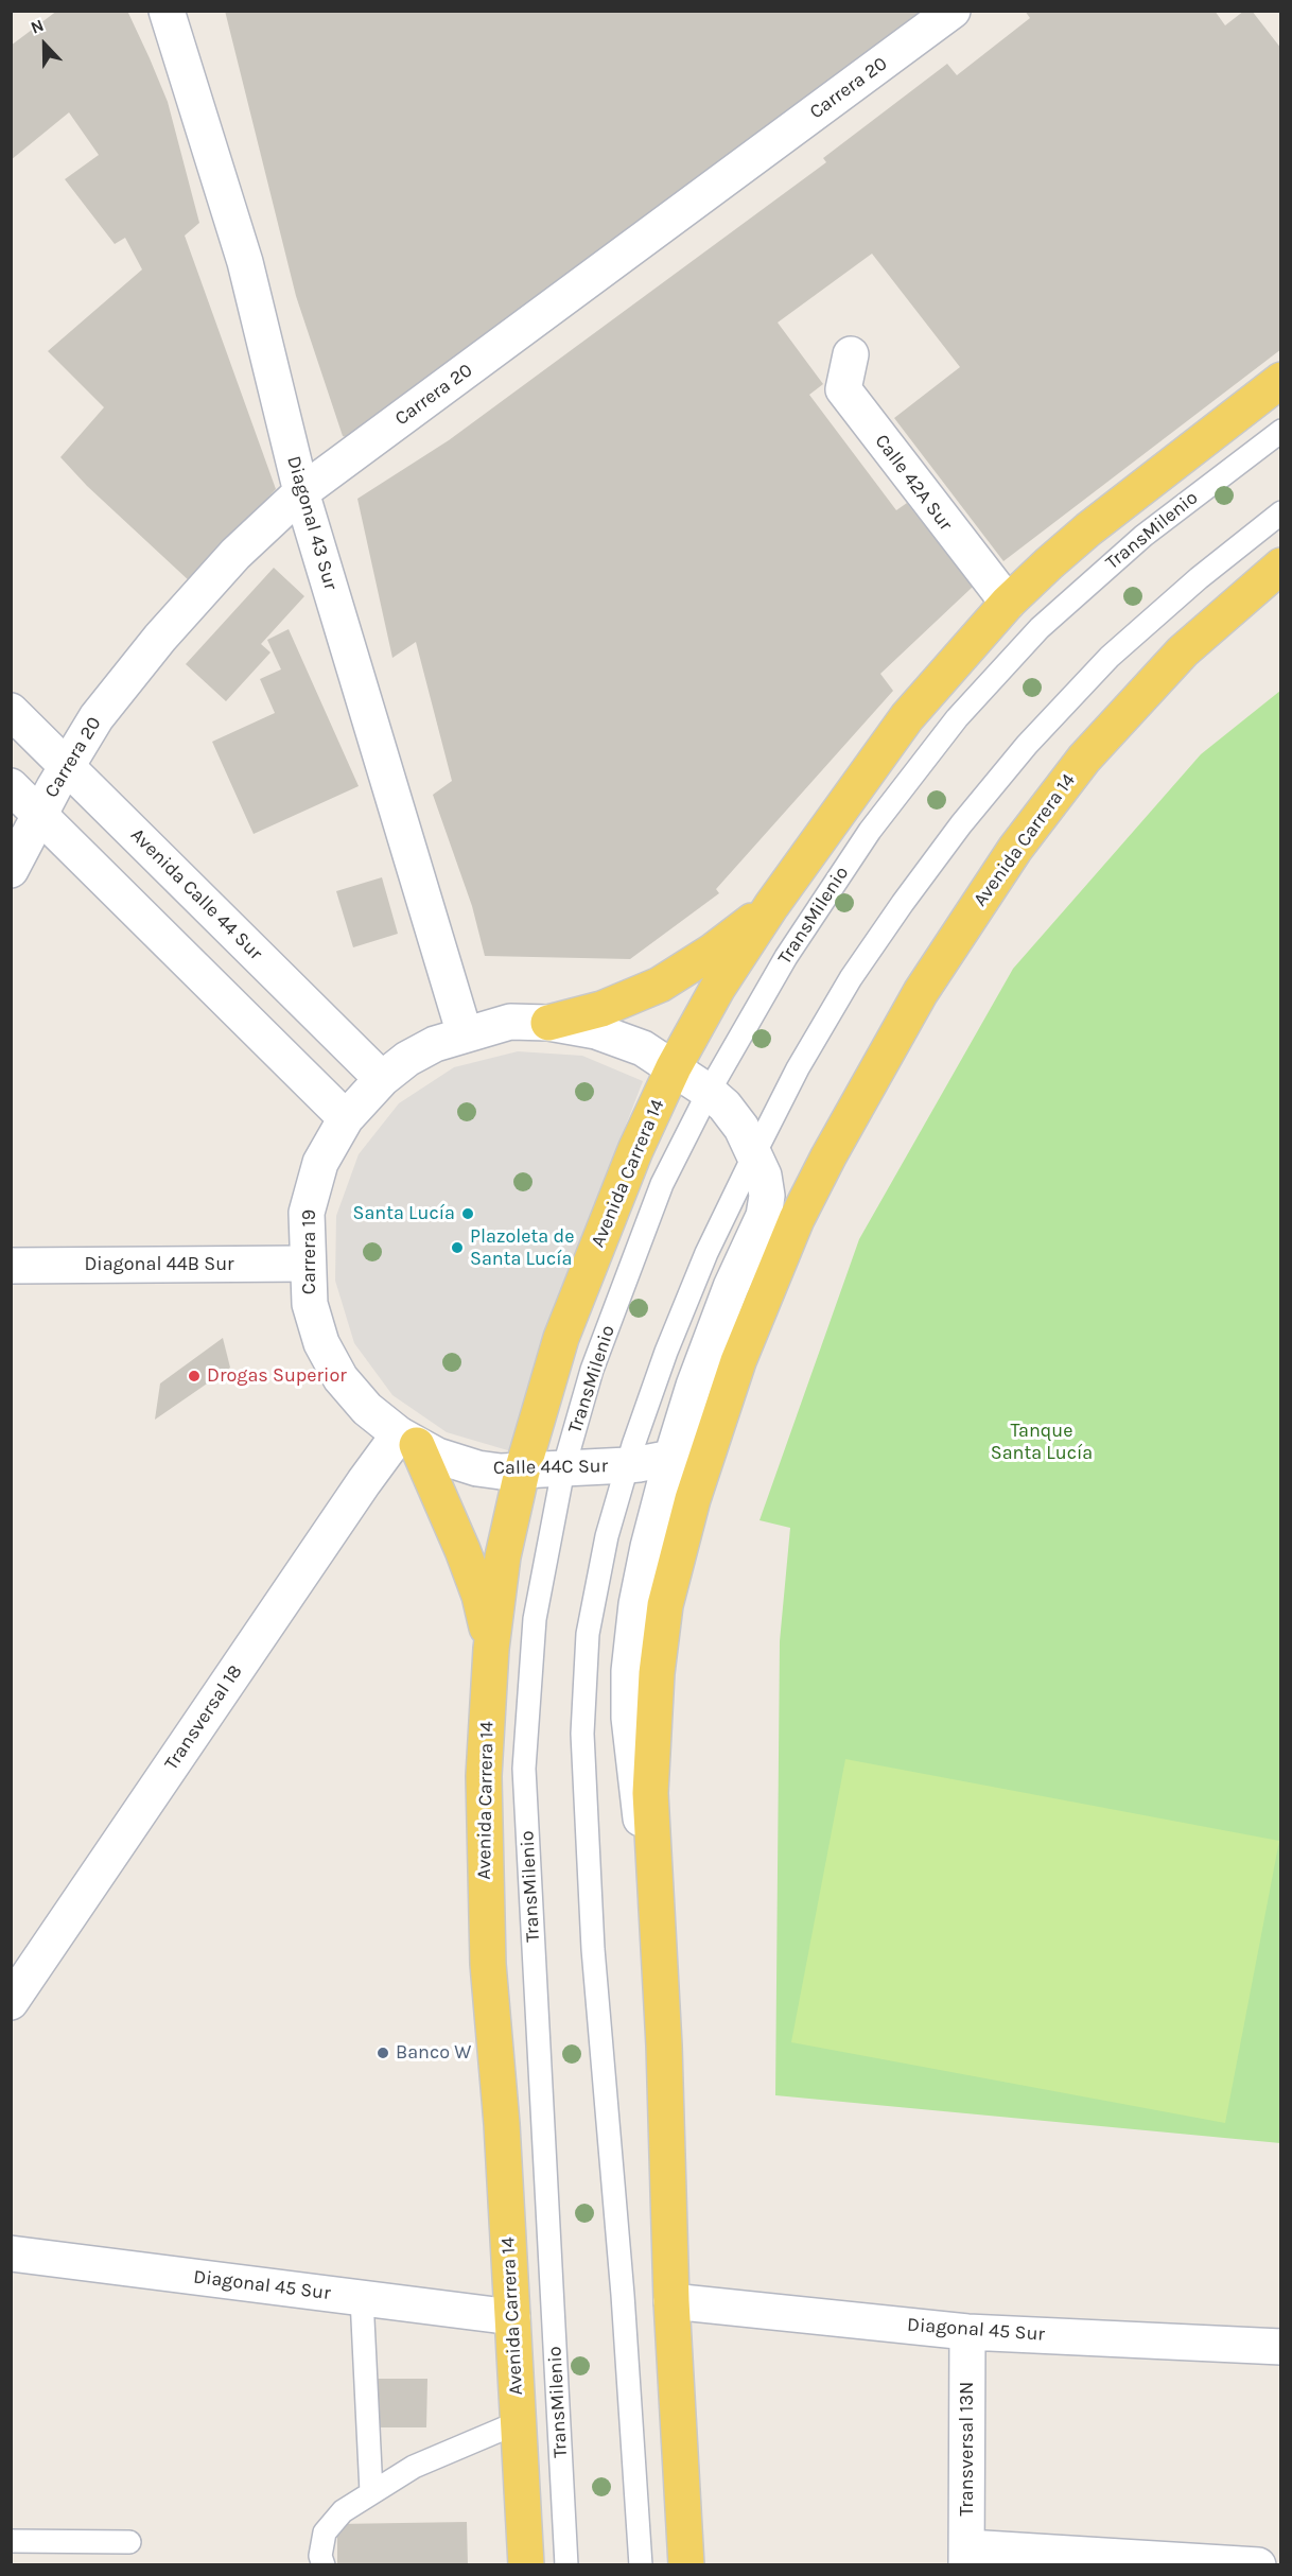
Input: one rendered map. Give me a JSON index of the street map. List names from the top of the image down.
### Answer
{
  "streets": {
    "main road": ["Avenida Carrera 14"],
    "street": [
      "Carrera 20",
      "Calle 42A Sur",
      "Diagonal 43 Sur",
      "Avenida Calle 44 Sur",
      "Carrera 19",
      "Diagonal 44B Sur",
      "Calle 44C Sur",
      "Transversal 18",
      "Diagonal 45 Sur",
      "Transversal 13N"
    ],
    "lane": ["TransMilenio"]
  },
  "crossings": [
    ["Carrera 20", "Diagonal 43 Sur"],
    ["Carrera 20", "Avenida Calle 44 Sur"],
    ["Calle 42A Sur", "Avenida Carrera 14"],
    ["Diagonal 43 Sur", "Carrera 19"],
    ["TransMilenio", "Avenida Carrera 14"],
    ["TransMilenio", "Calle 44C Sur"],
    ["Avenida Carrera 14", "Carrera 19"],
    ["Avenida Carrera 14", "Calle 44C Sur"],
    ["Avenida Carrera 14", "Diagonal 45 Sur"],
    ["Avenida Calle 44 Sur", "Carrera 19"],
    ["Carrera 19", "Diagonal 44B Sur"],
    ["Carrera 19", "Calle 44C Sur"],
    ["Carrera 19", "Transversal 18"],
    ["Calle 44C Sur", "Transversal 18"],
    ["Diagonal 45 Sur", "Transversal 13N"]
  ],
  "parks": ["Tanque Santa Lucía"],
  "places": [
    "Santa Lucía",
    "Plazoleta de Santa Lucía",
    "Drogas Superior",
    "Banco W"
  ],
  "north": "top"
}
